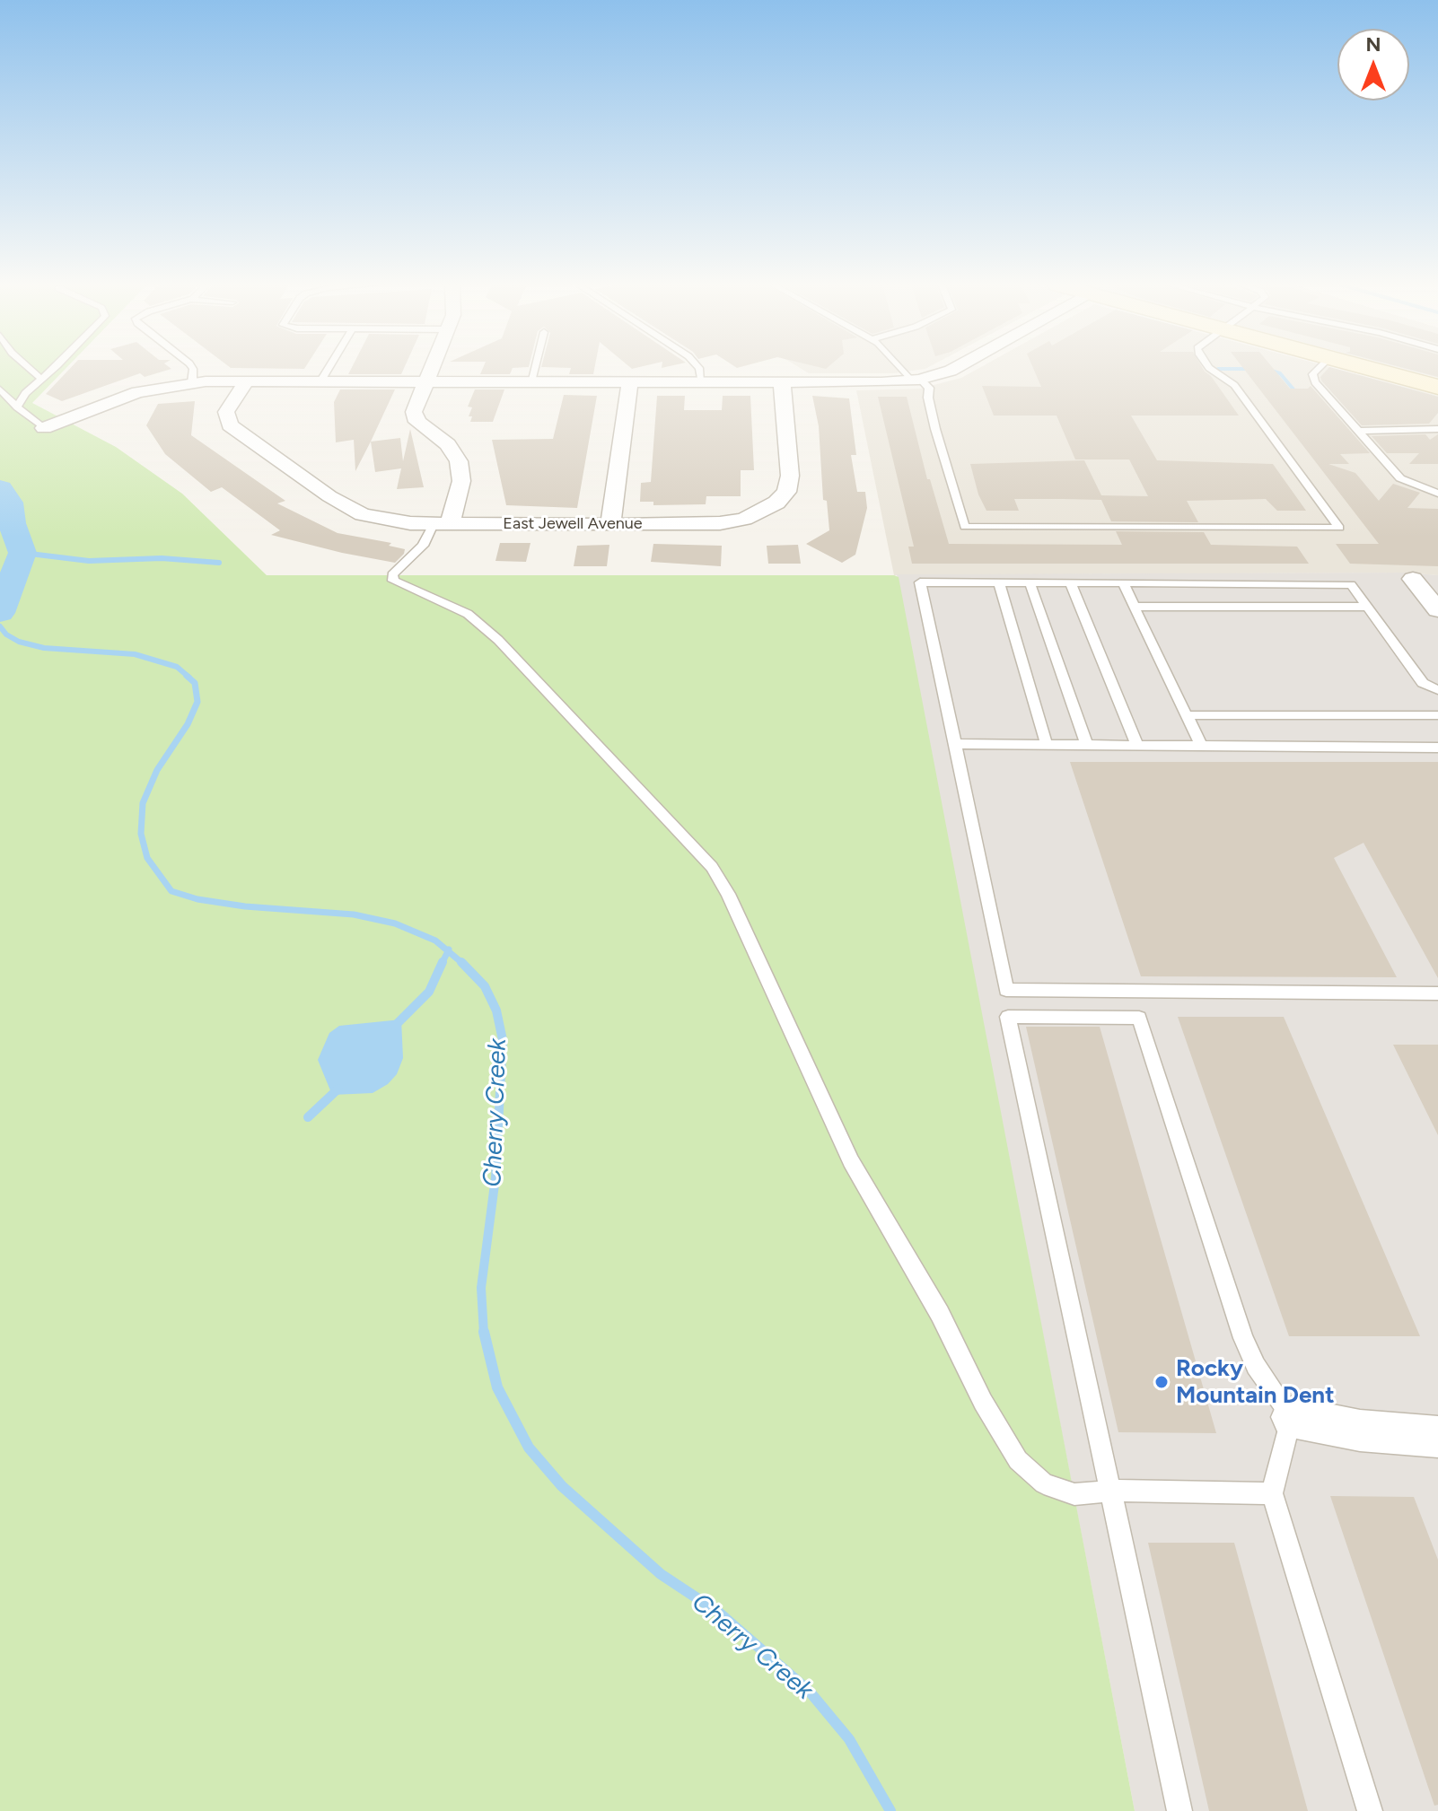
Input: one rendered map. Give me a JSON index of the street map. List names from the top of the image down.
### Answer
{
  "streets": {
    "street": ["East Jewell Avenue"]
  },
  "water": ["Cherry Creek"],
  "places": ["Rocky Mountain Dent"],
  "north": "top"
}
